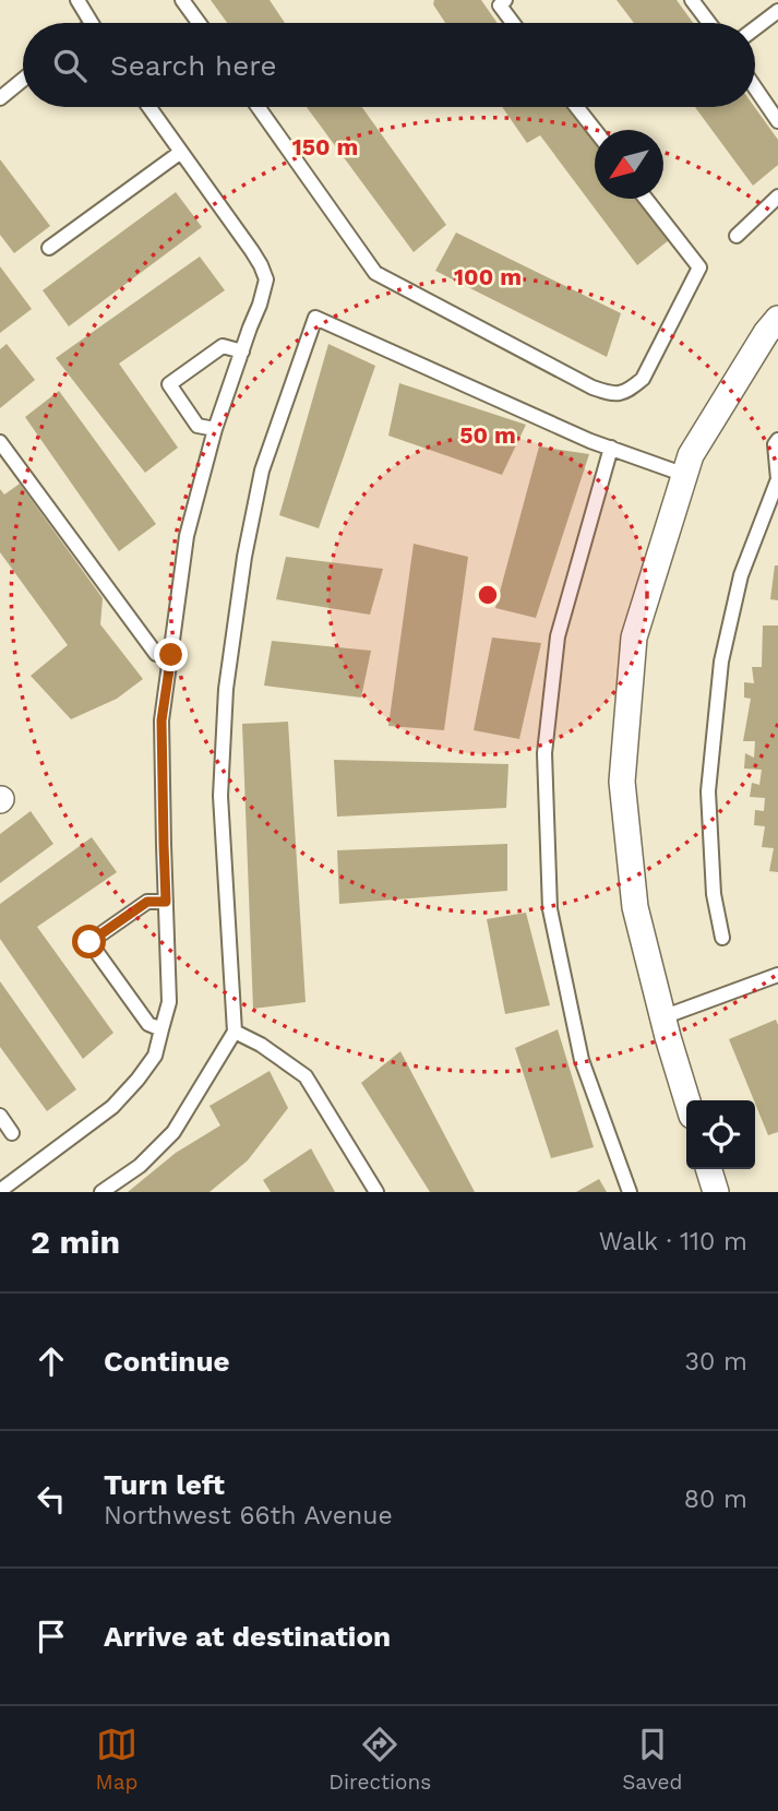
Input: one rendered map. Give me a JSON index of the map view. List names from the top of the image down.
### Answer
{
  "north": "bottom left",
  "page": {
    "search": "Search here",
    "heading": ["2 min", "Walk · 110 m"],
    "list": [
      ["Continue", "30 m"],
      ["Turn left", "Northwest 66th Avenue", "80 m"],
      "Arrive at destination"
    ],
    "nav": ["Map", "Directions", "Saved"]
  },
  "rings": ["150 m", "100 m", "50 m"]
}
